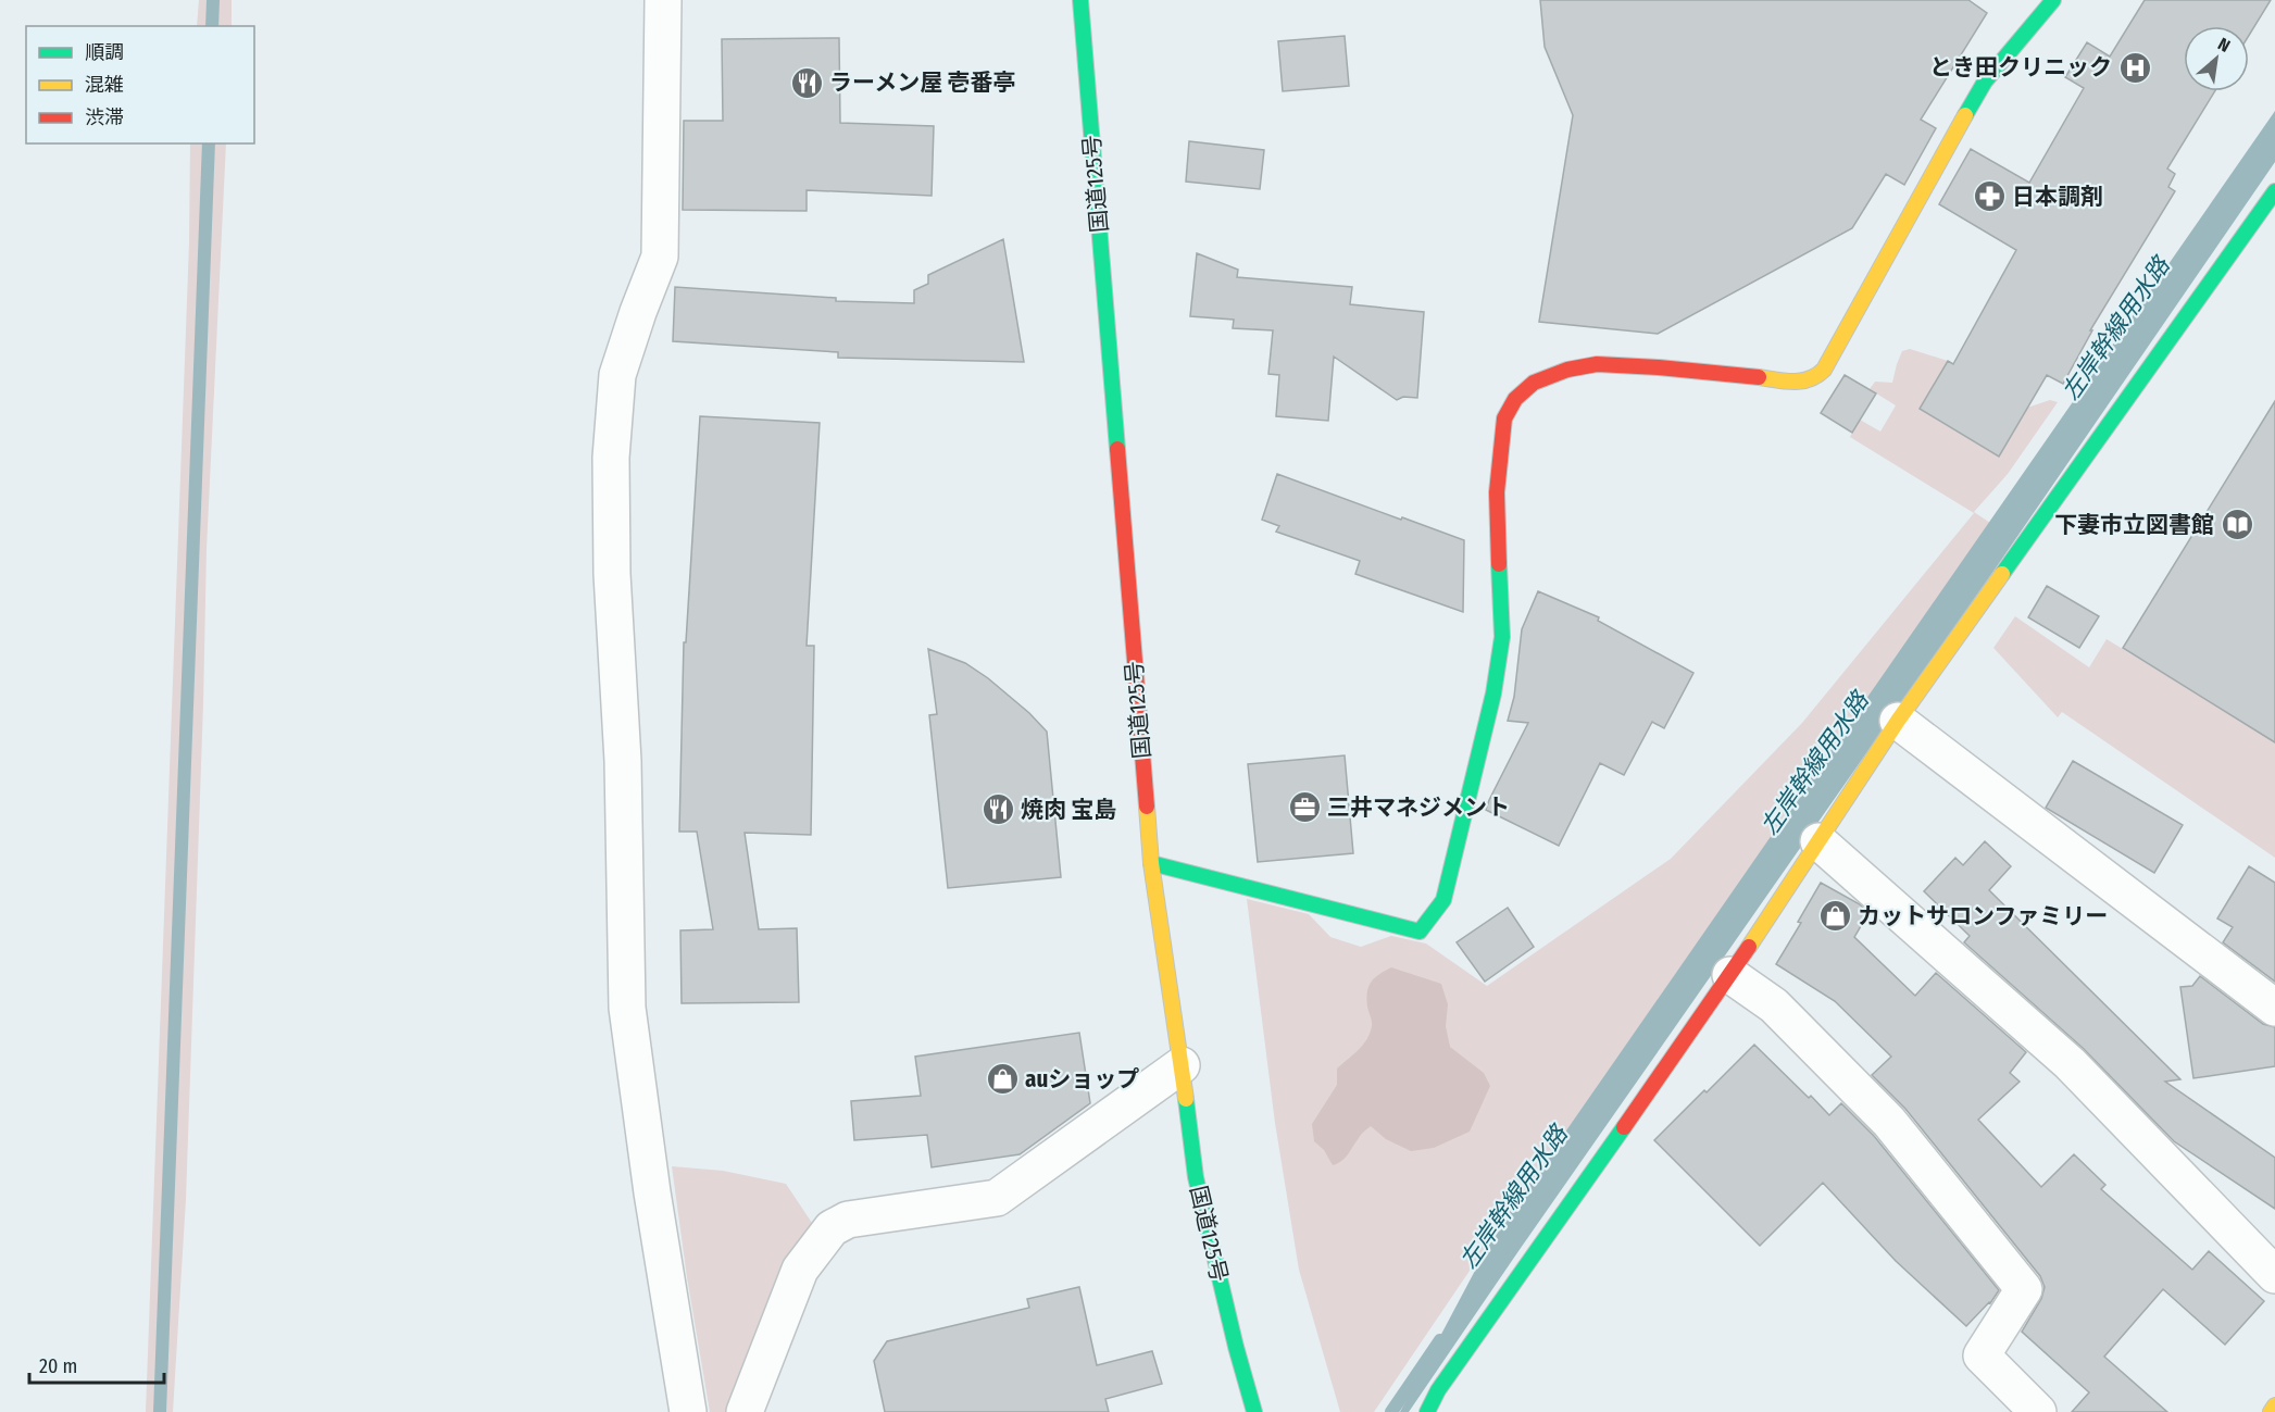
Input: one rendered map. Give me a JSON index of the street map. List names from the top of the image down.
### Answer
{
  "streets": {
    "main road": ["国道125号"]
  },
  "water": ["左岸幹線用水路"],
  "places": {
    "hospital": ["とき田クリニック"],
    "restaurant": ["ラーメン屋 壱番亭", "焼肉 宝島"],
    "pharmacy": ["日本調剤"],
    "library": ["下妻市立図書館"],
    "office": ["三井マネジメント"],
    "shop": ["カットサロンファミリー", "auショップ"]
  },
  "legend": ["順調", "混雑", "渋滞"],
  "scale_bar": "20 m",
  "north": "top right"
}
